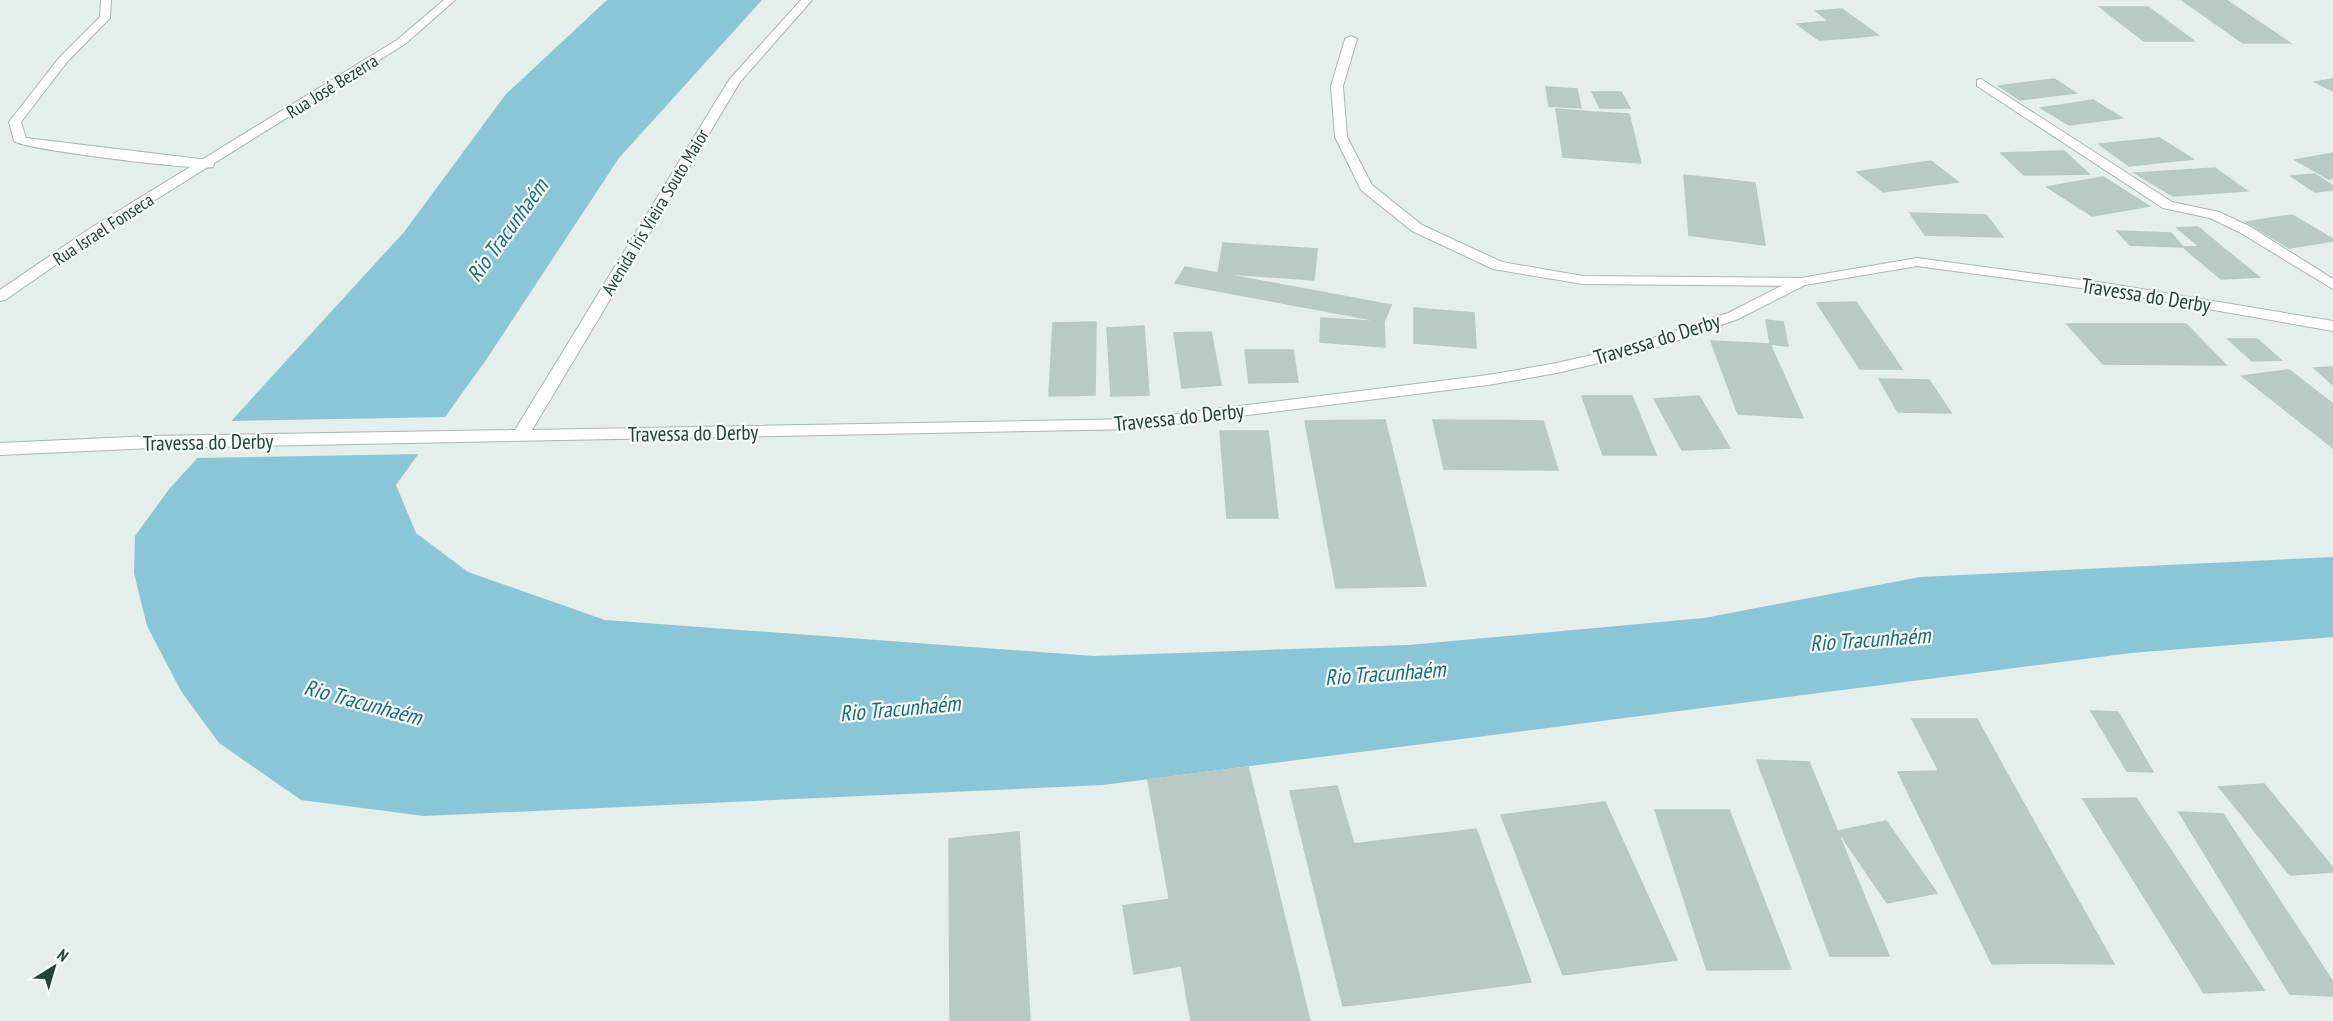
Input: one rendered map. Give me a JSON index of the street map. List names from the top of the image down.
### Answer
{
  "streets": {
    "street": [
      "Rua José Bezerra",
      "Avenida Íris Vieira Souto Maior",
      "Rua Israel Fonseca",
      "Travessa do Derby"
    ]
  },
  "crossings": [
    ["Rua José Bezerra", "Rua Israel Fonseca"],
    ["Avenida Íris Vieira Souto Maior", "Travessa do Derby"]
  ],
  "water": ["Rio Tracunhaém"],
  "north": "top right"
}
